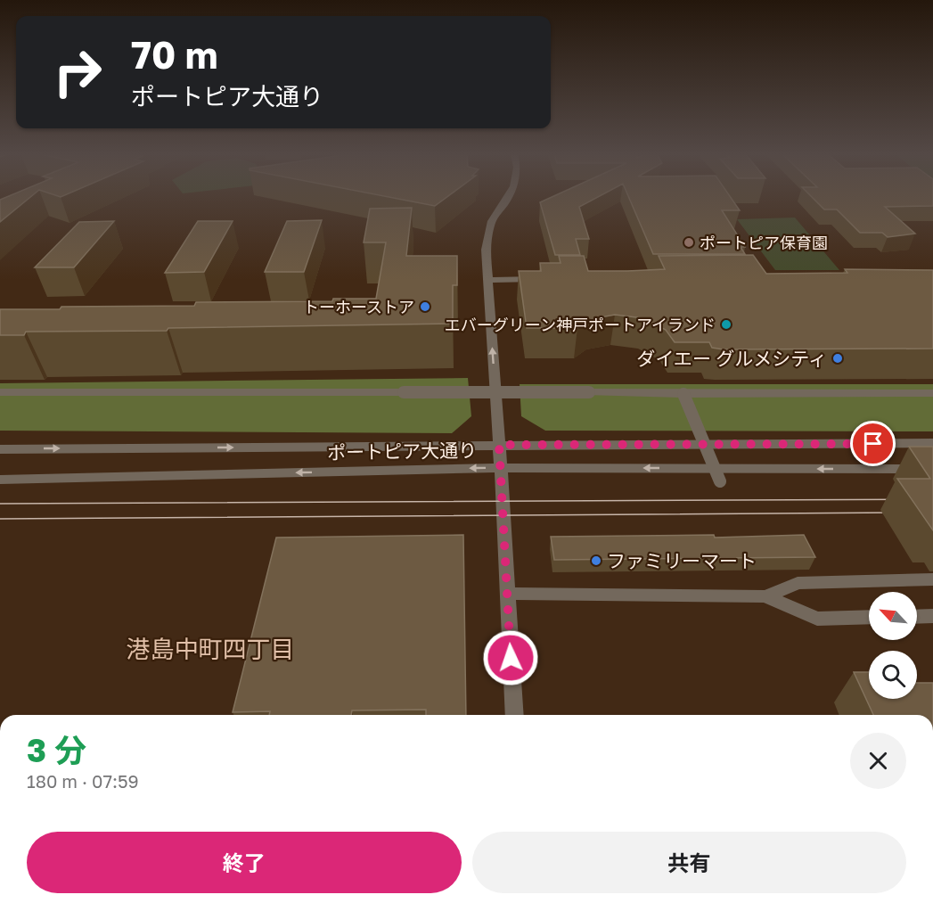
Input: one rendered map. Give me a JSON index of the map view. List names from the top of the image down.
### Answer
{
  "streets": {
    "street": ["ポートピア大通り"]
  },
  "districts": ["港島中町四丁目"],
  "places": [
    "ポートピア保育園",
    "トーホーストア",
    "エバーグリーン神戸ポートアイランド",
    "ダイエー グルメシティ",
    "ファミリーマート"
  ],
  "north": "top left",
  "page": {
    "turn": ["70 m", "ポートピア大通り"],
    "heading": ["3 分", "180 m · 07:59"],
    "buttons": ["終了", "共有"]
  }
}
